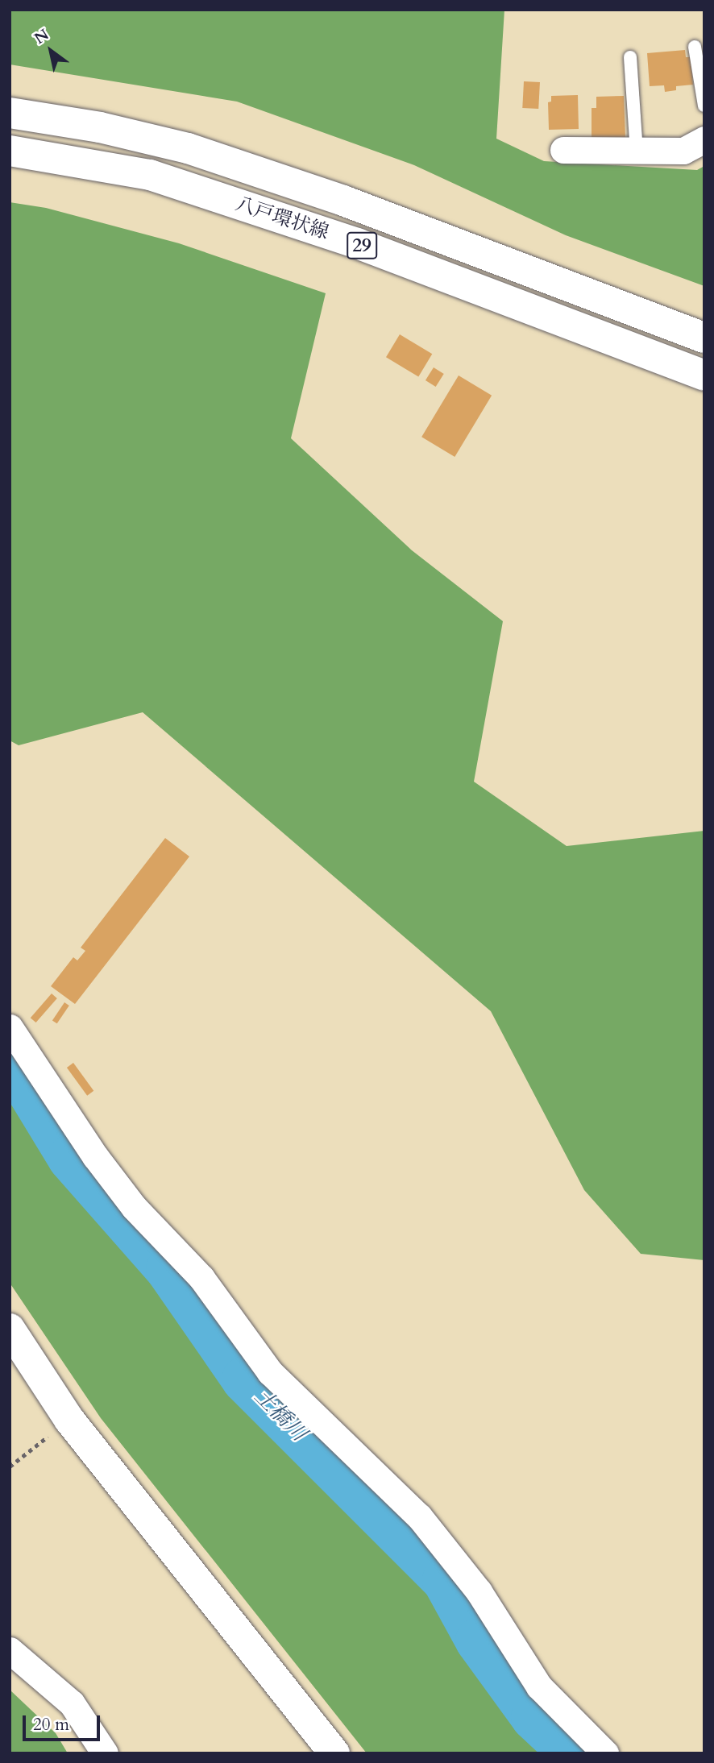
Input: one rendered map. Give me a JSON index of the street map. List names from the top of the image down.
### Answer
{
  "streets": {
    "main road": ["八戸環状線", "29"]
  },
  "water": ["土橋川"],
  "scale_bar": "20 m",
  "north": "top left"
}
